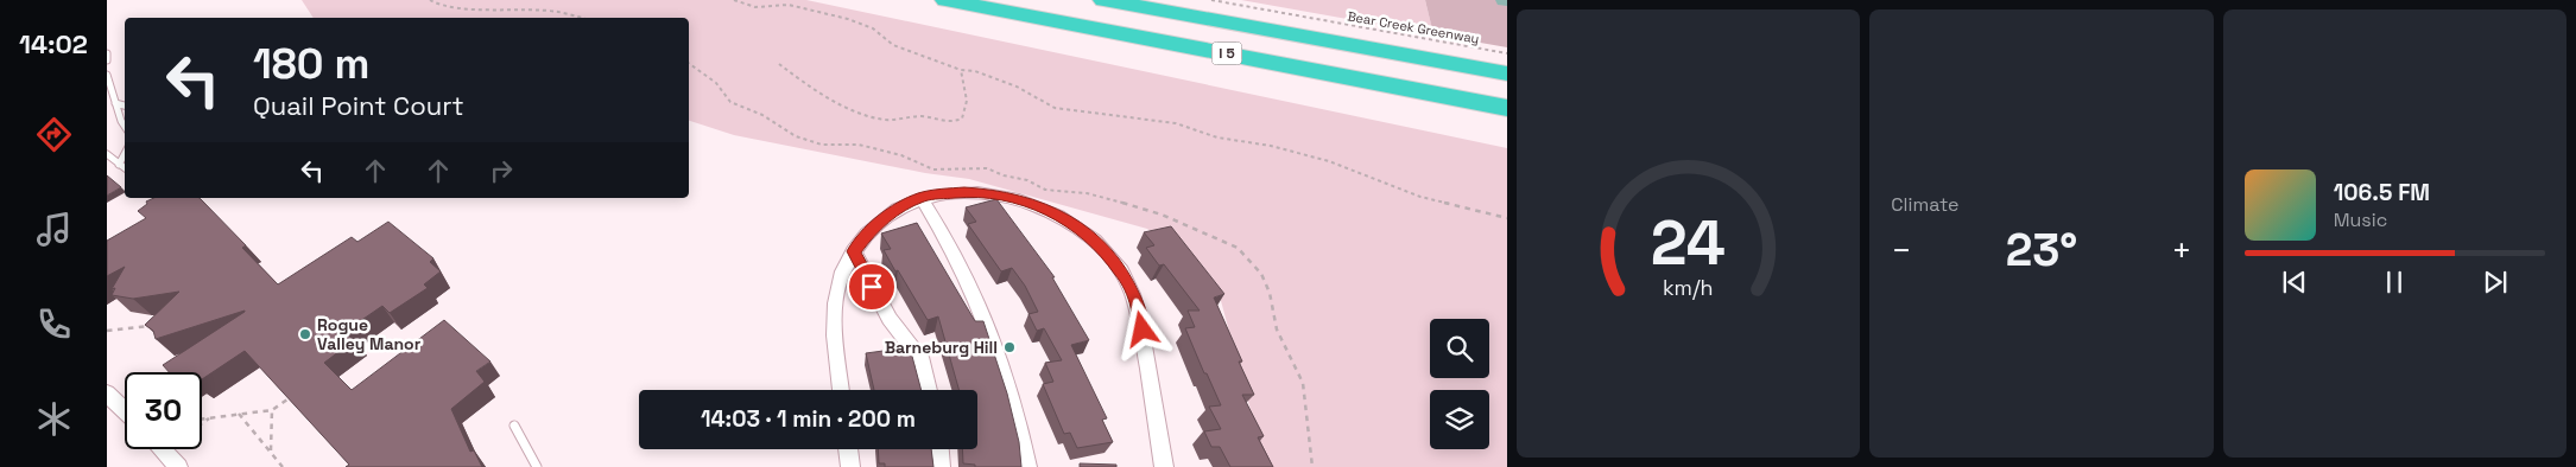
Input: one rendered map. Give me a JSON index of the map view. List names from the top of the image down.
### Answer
{
  "streets": {
    "highway": ["I 5"],
    "path": ["Bear Creek Greenway"]
  },
  "places": ["Rogue Valley Manor", "Barneburg Hill"],
  "page": {
    "tabs": "14:02",
    "tile": "Climate",
    "turn": ["180 m", "Quail Point Court"],
    "song": ["106.5 FM", "Music"],
    "heat": ["−", "23°", "+"],
    "limit": "30",
    "trip": "14:03 · 1 min · 200 m",
    "gauge": ["24", "km/h"]
  }
}
